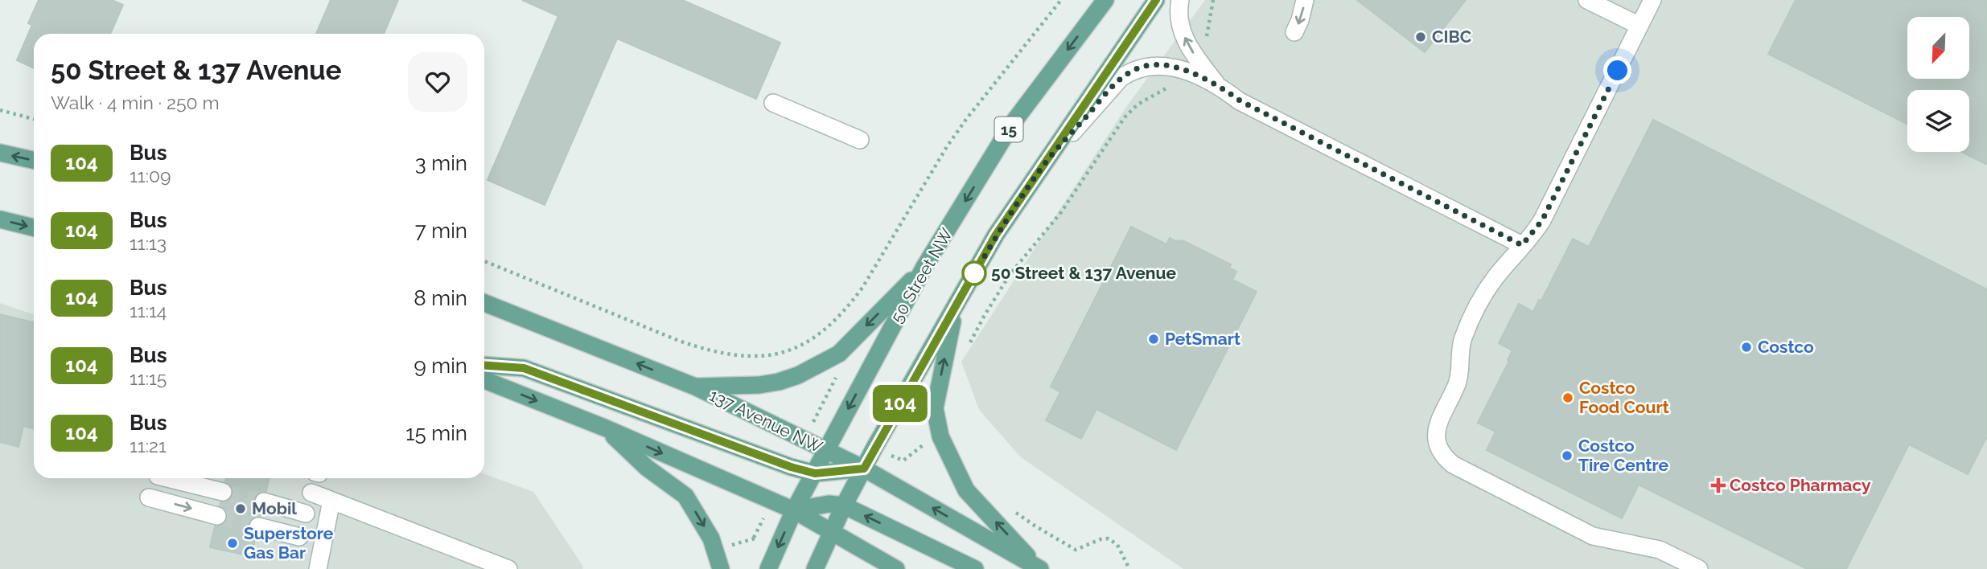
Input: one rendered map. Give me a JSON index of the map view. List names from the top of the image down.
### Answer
{
  "streets": {
    "main road": ["15", "50 Street NW", "137 Avenue NW"]
  },
  "crossings": [
    ["50 Street NW", "137 Avenue NW"]
  ],
  "places": {
    "other": [
      "CIBC",
      "50 Street & 137 Avenue",
      "PetSmart",
      "Costco",
      "Costco Food Court",
      "Costco Tire Centre",
      "Mobil",
      "Superstore Gas Bar"
    ],
    "health": ["Costco Pharmacy"]
  },
  "lines": ["bus line 104"],
  "north": "bottom left",
  "page": {
    "on_map": "104",
    "heading": ["50 Street & 137 Avenue", "Walk · 4 min · 250 m"],
    "list": [
      {
        "mark": "104",
        "name": "Bus",
        "note": "11:09",
        "value": "3 min"
      },
      {
        "mark": "104",
        "name": "Bus",
        "note": "11:13",
        "value": "7 min"
      },
      {
        "mark": "104",
        "name": "Bus",
        "note": "11:14",
        "value": "8 min"
      },
      {
        "mark": "104",
        "name": "Bus",
        "note": "11:15",
        "value": "9 min"
      },
      {
        "mark": "104",
        "name": "Bus",
        "note": "11:21",
        "value": "15 min"
      }
    ]
  }
}
